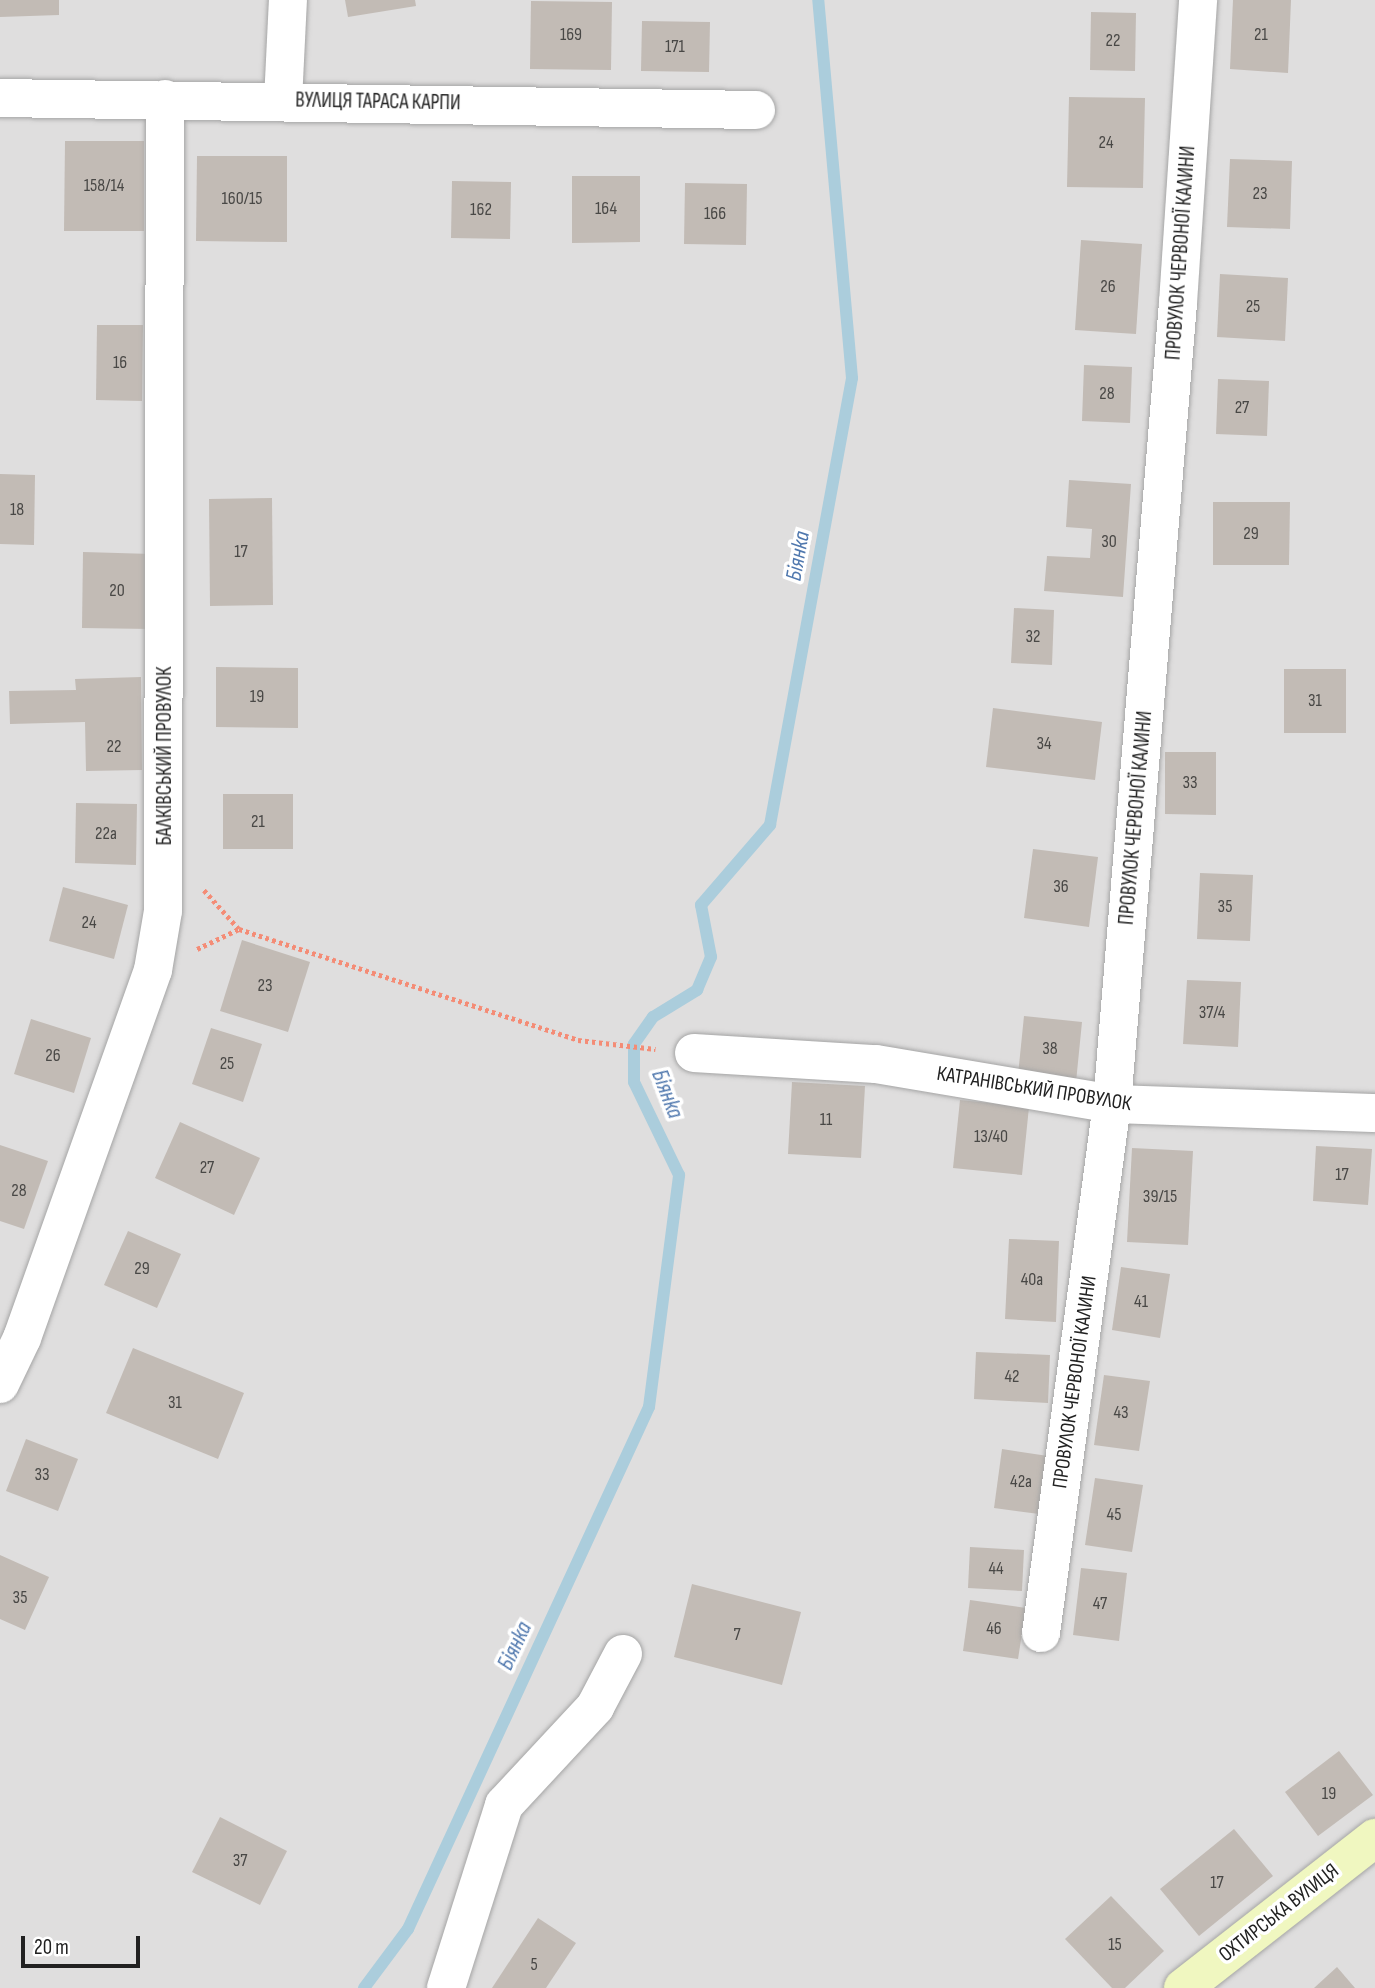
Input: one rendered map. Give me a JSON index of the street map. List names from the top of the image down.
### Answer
{
  "streets": {
    "street": [
      "ВУЛИЦЯ ТАРАСА КАРПИ",
      "ПРОВУЛОК ЧЕРВОНОЇ КАЛИНИ",
      "БАЛКІВСЬКИЙ ПРОВУЛОК",
      "КАТРАНІВСЬКИЙ ПРОВУЛОК",
      "ОХТИРСЬКА ВУЛИЦЯ"
    ]
  },
  "crossings": [
    ["ВУЛИЦЯ ТАРАСА КАРПИ", "БАЛКІВСЬКИЙ ПРОВУЛОК"],
    ["ПРОВУЛОК ЧЕРВОНОЇ КАЛИНИ", "КАТРАНІВСЬКИЙ ПРОВУЛОК"]
  ],
  "water": ["Біянка"],
  "house_numbers": [
    "169",
    "21",
    "22",
    "171",
    "24",
    "158/14",
    "23",
    "160/15",
    "164",
    "162",
    "166",
    "26",
    "25",
    "16",
    "28",
    "27",
    "18",
    "29",
    "30",
    "17",
    "20",
    "32",
    "19",
    "31",
    "34",
    "22",
    "33",
    "21",
    "22а",
    "36",
    "35",
    "24",
    "23",
    "37/4",
    "38",
    "26",
    "25",
    "11",
    "13/40",
    "27",
    "17",
    "28",
    "39/15",
    "29",
    "40а",
    "41",
    "42",
    "31",
    "43",
    "33",
    "42а",
    "45",
    "44",
    "35",
    "47",
    "46",
    "7",
    "19",
    "37",
    "17",
    "15",
    "5"
  ],
  "scale_bar": "20 m"
}
